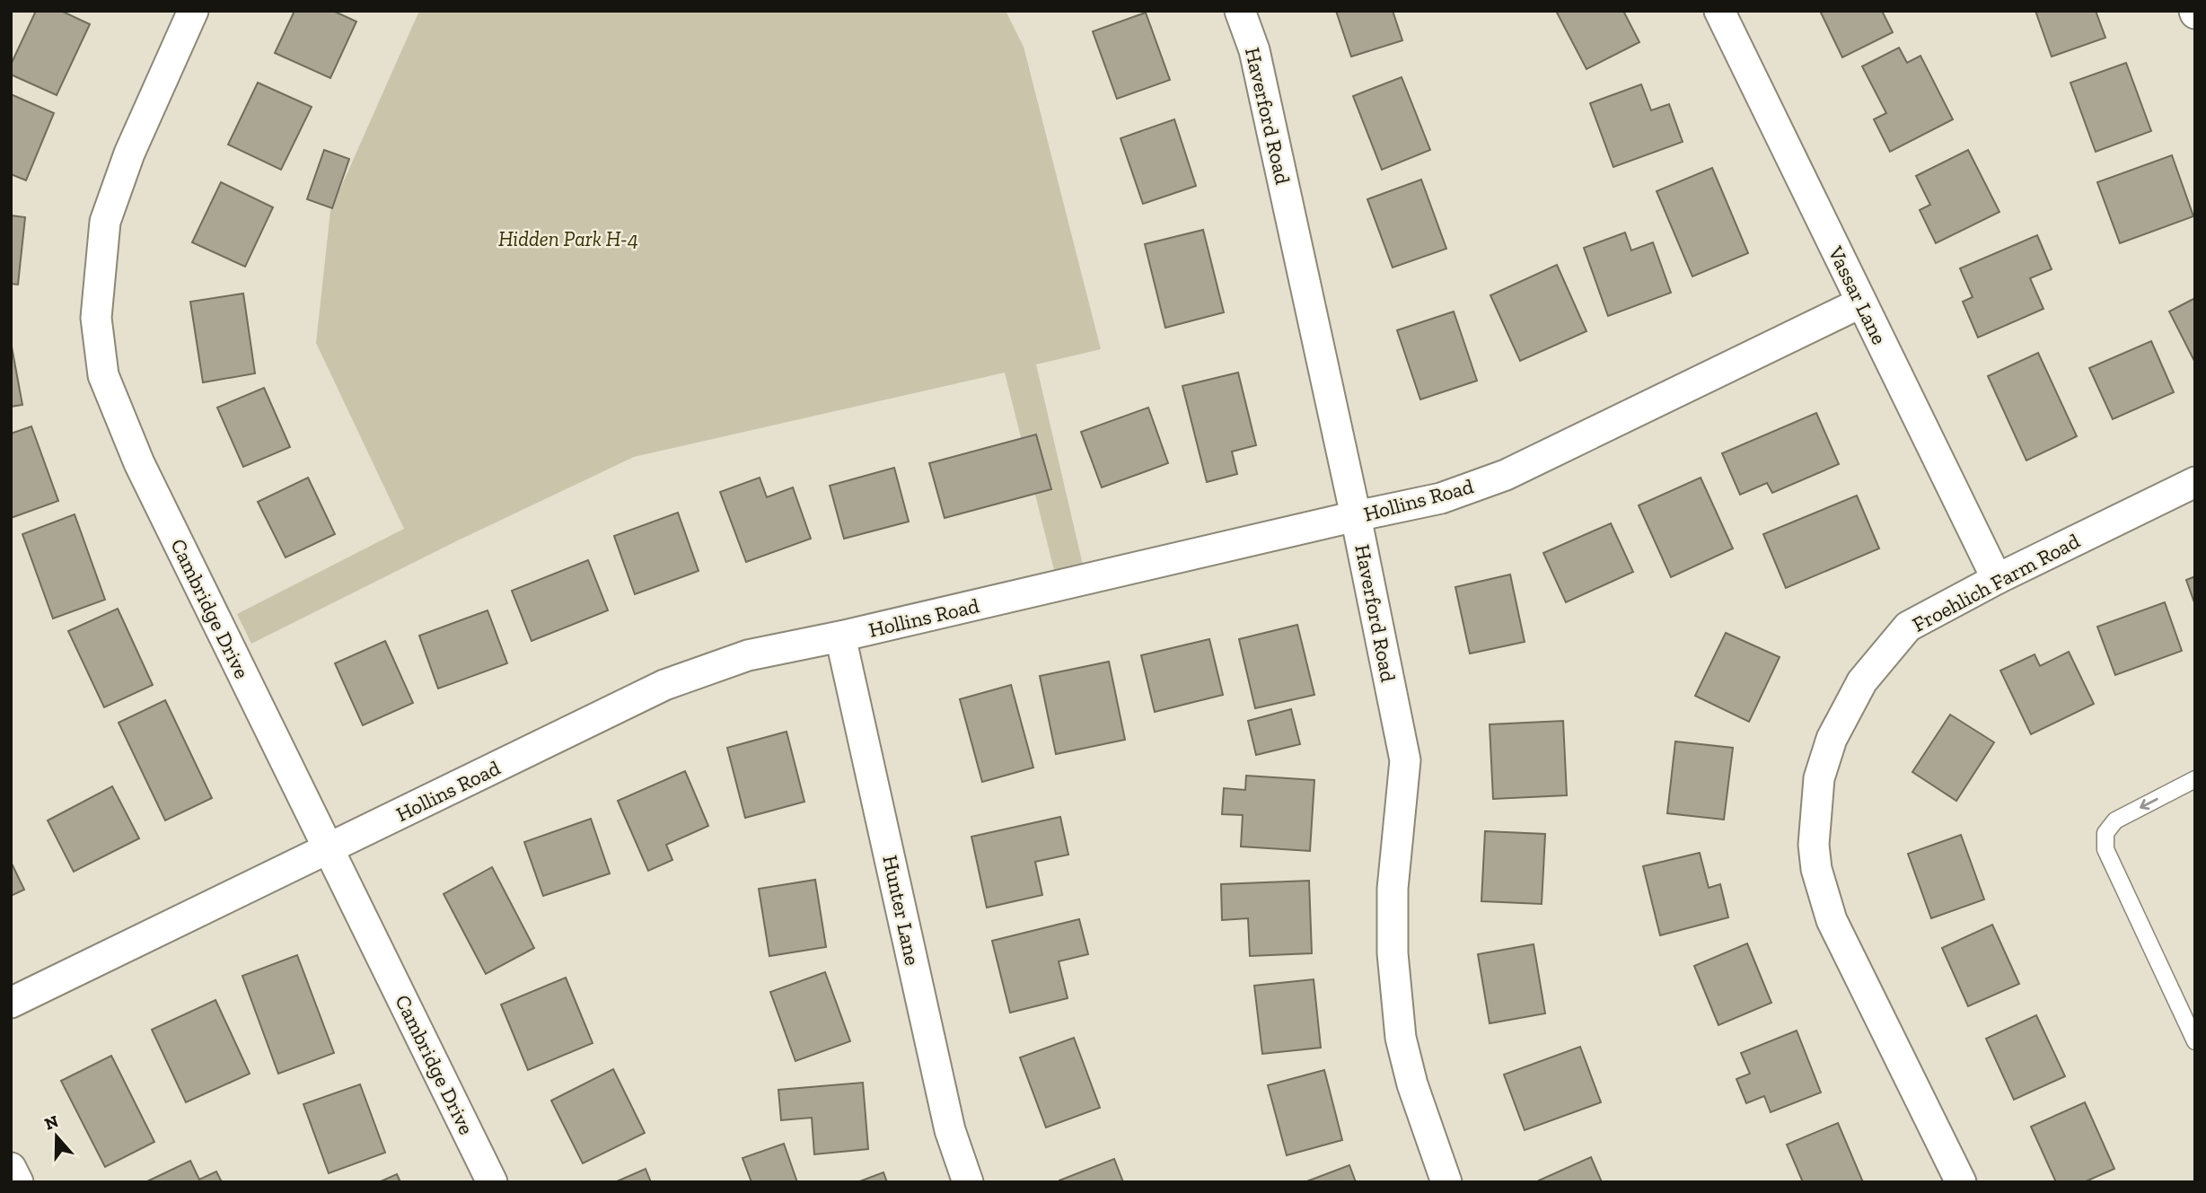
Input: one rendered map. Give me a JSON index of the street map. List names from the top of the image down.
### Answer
{
  "streets": {
    "street": [
      "Haverford Road",
      "Vassar Lane",
      "Hollins Road",
      "Froehlich Farm Road",
      "Cambridge Drive",
      "Hunter Lane"
    ]
  },
  "crossings": [
    ["Haverford Road", "Hollins Road"],
    ["Vassar Lane", "Hollins Road"],
    ["Vassar Lane", "Froehlich Farm Road"],
    ["Hollins Road", "Cambridge Drive"],
    ["Hollins Road", "Hunter Lane"]
  ],
  "parks": ["Hidden Park H-4"],
  "north": "top"
}
